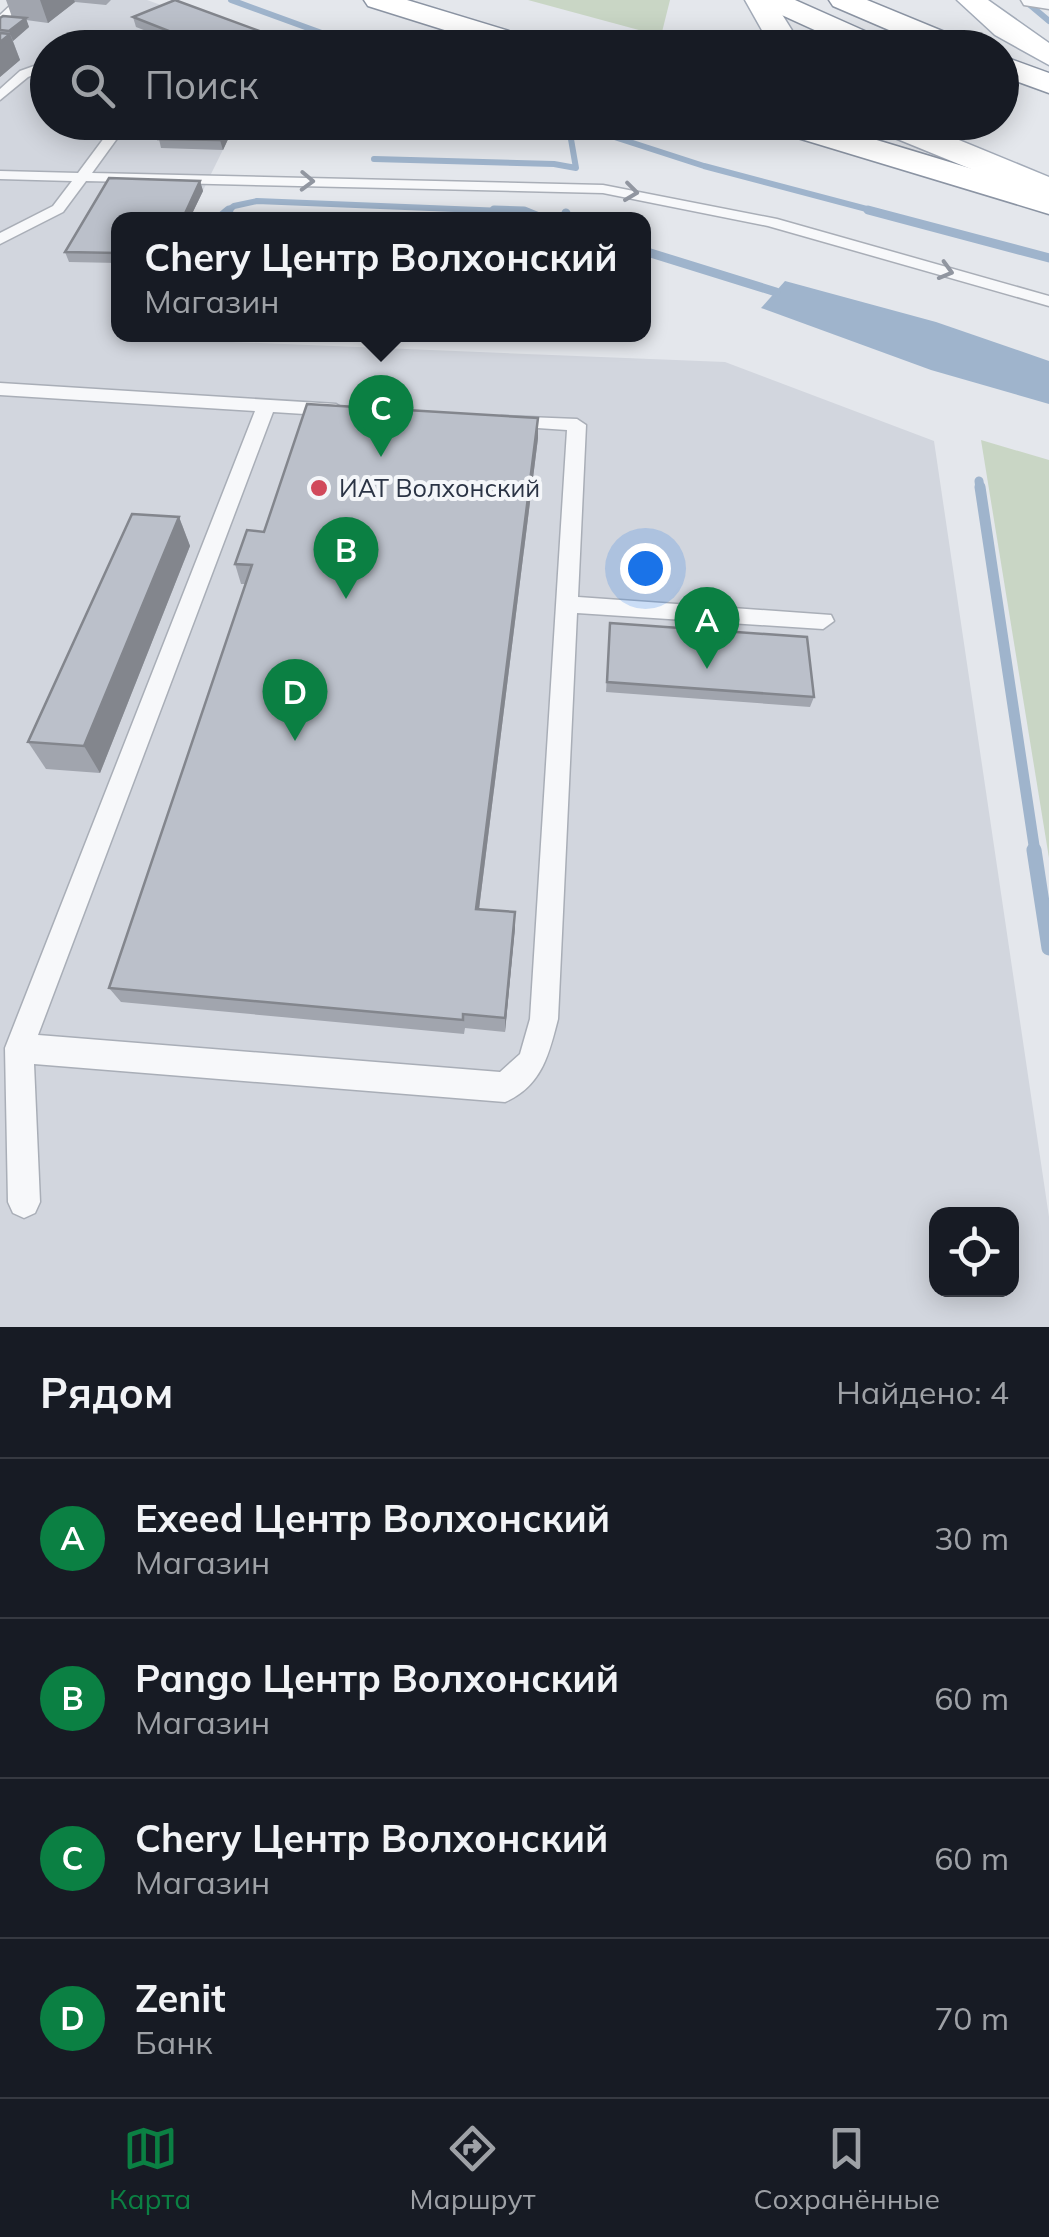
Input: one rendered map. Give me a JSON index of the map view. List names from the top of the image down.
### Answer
{
  "places": ["ИАТ Волхонский"],
  "page": {
    "search": "Поиск",
    "popup": ["Chery Центр Волхонский", "Магазин"],
    "pins": [
      "C",
      "B",
      "A",
      "D"
    ],
    "heading": ["Рядом", "Найдено: 4"],
    "list": [
      {
        "mark": "A",
        "name": "Exeed Центр Волхонский",
        "note": "Магазин",
        "value": "30 m"
      },
      {
        "mark": "B",
        "name": "Pango Центр Волхонский",
        "note": "Магазин",
        "value": "60 m"
      },
      {
        "mark": "C",
        "name": "Chery Центр Волхонский",
        "note": "Магазин",
        "value": "60 m"
      },
      {
        "mark": "D",
        "name": "Zenit",
        "note": "Банк",
        "value": "70 m"
      }
    ],
    "nav": ["Карта", "Маршрут", "Сохранённые"]
  }
}
